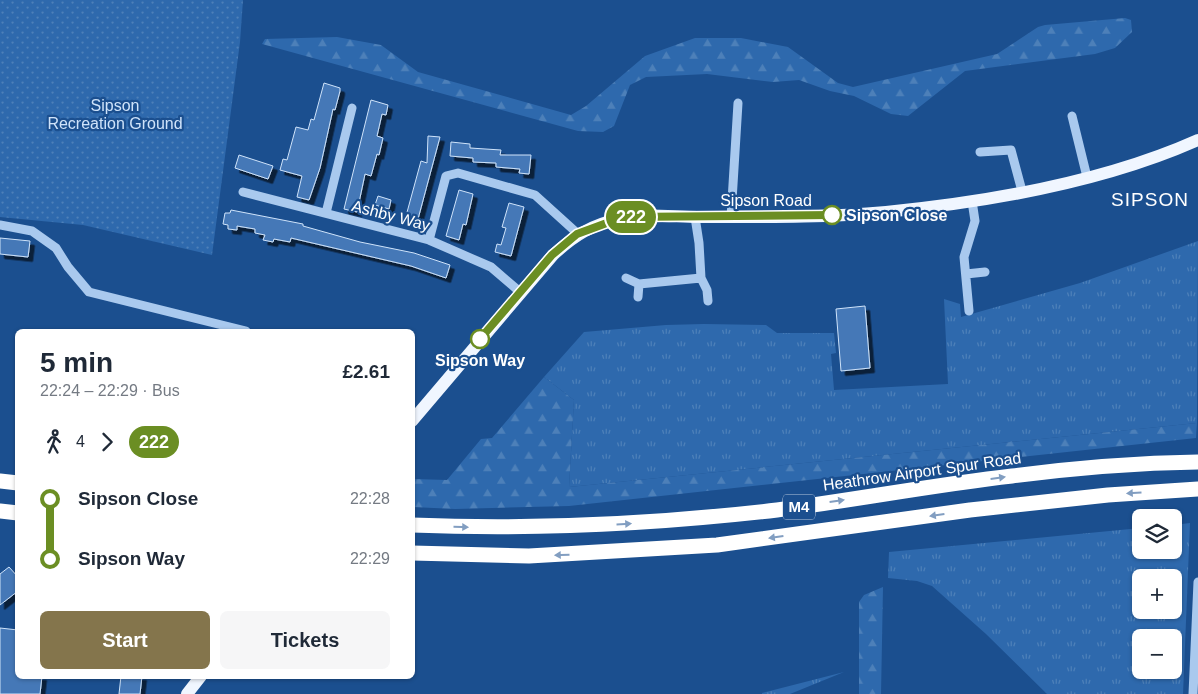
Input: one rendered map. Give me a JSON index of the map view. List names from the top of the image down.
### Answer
{
  "streets": {
    "highway": ["Heathrow Airport Spur Road", "M4"],
    "main road": ["Sipson Road"],
    "street": ["Ashby Way"]
  },
  "crossings": [
    ["Sipson Road", "Ashby Way"]
  ],
  "districts": ["SIPSON"],
  "parks": ["Sipson Recreation Ground"],
  "places": ["Sipson Close", "Sipson Way"],
  "lines": ["bus line 222"],
  "page": {
    "on_map": "222",
    "heading": ["5 min", "22:24 – 22:29 · Bus", "£2.61"],
    "legs": ["4", "222"],
    "list": [
      {
        "name": "Sipson Close",
        "value": "22:28"
      },
      {
        "name": "Sipson Way",
        "value": "22:29"
      }
    ],
    "map_buttons": ["+", "−"],
    "buttons": ["Start", "Tickets"]
  }
}
